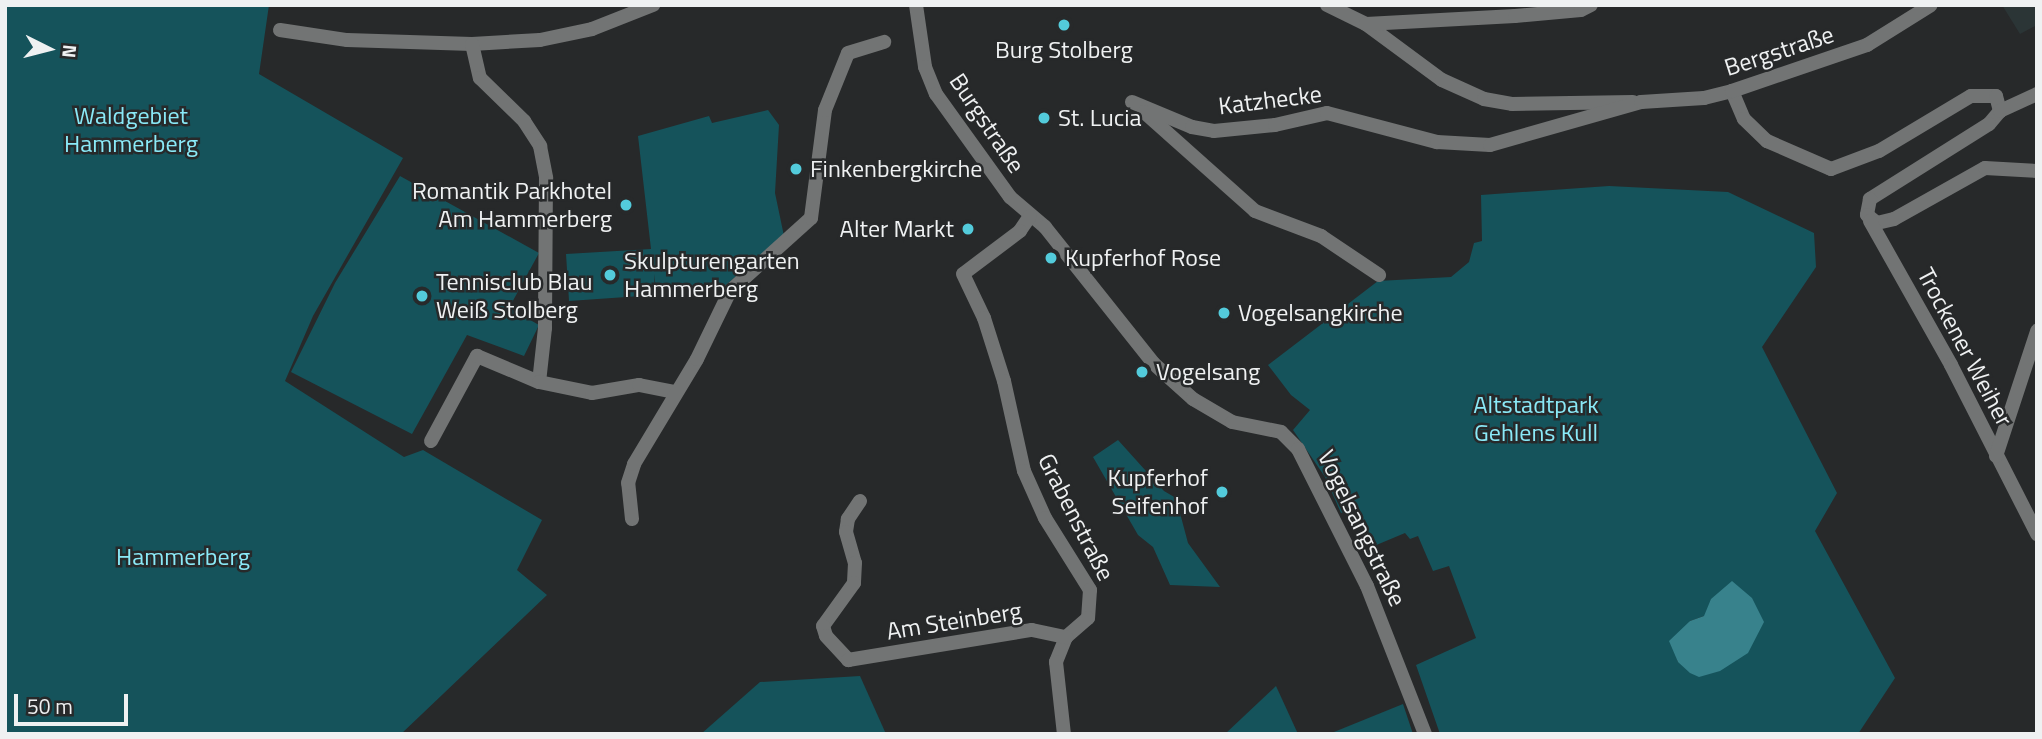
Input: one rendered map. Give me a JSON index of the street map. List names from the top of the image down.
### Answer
{
  "streets": {
    "street": [
      "Bergstraße",
      "Katzhecke",
      "Burgstraße",
      "Trockener Weiher",
      "Grabenstraße",
      "Vogelsangstraße",
      "Am Steinberg"
    ]
  },
  "crossings": [
    ["Bergstraße", "Katzhecke"],
    ["Burgstraße", "Grabenstraße"],
    ["Burgstraße", "Vogelsangstraße"],
    ["Grabenstraße", "Vogelsangstraße"],
    ["Grabenstraße", "Am Steinberg"]
  ],
  "parks": ["Waldgebiet Hammerberg", "Altstadtpark Gehlens Kull", "Hammerberg"],
  "places": [
    "Burg Stolberg",
    "St. Lucia",
    "Finkenbergkirche",
    "Romantik Parkhotel Am Hammerberg",
    "Alter Markt",
    "Kupferhof Rose",
    "Skulpturengarten Hammerberg",
    "Tennisclub Blau Weiß Stolberg",
    "Vogelsangkirche",
    "Vogelsang",
    "Kupferhof Seifenhof"
  ],
  "scale_bar": "50 m",
  "north": "right"
}
